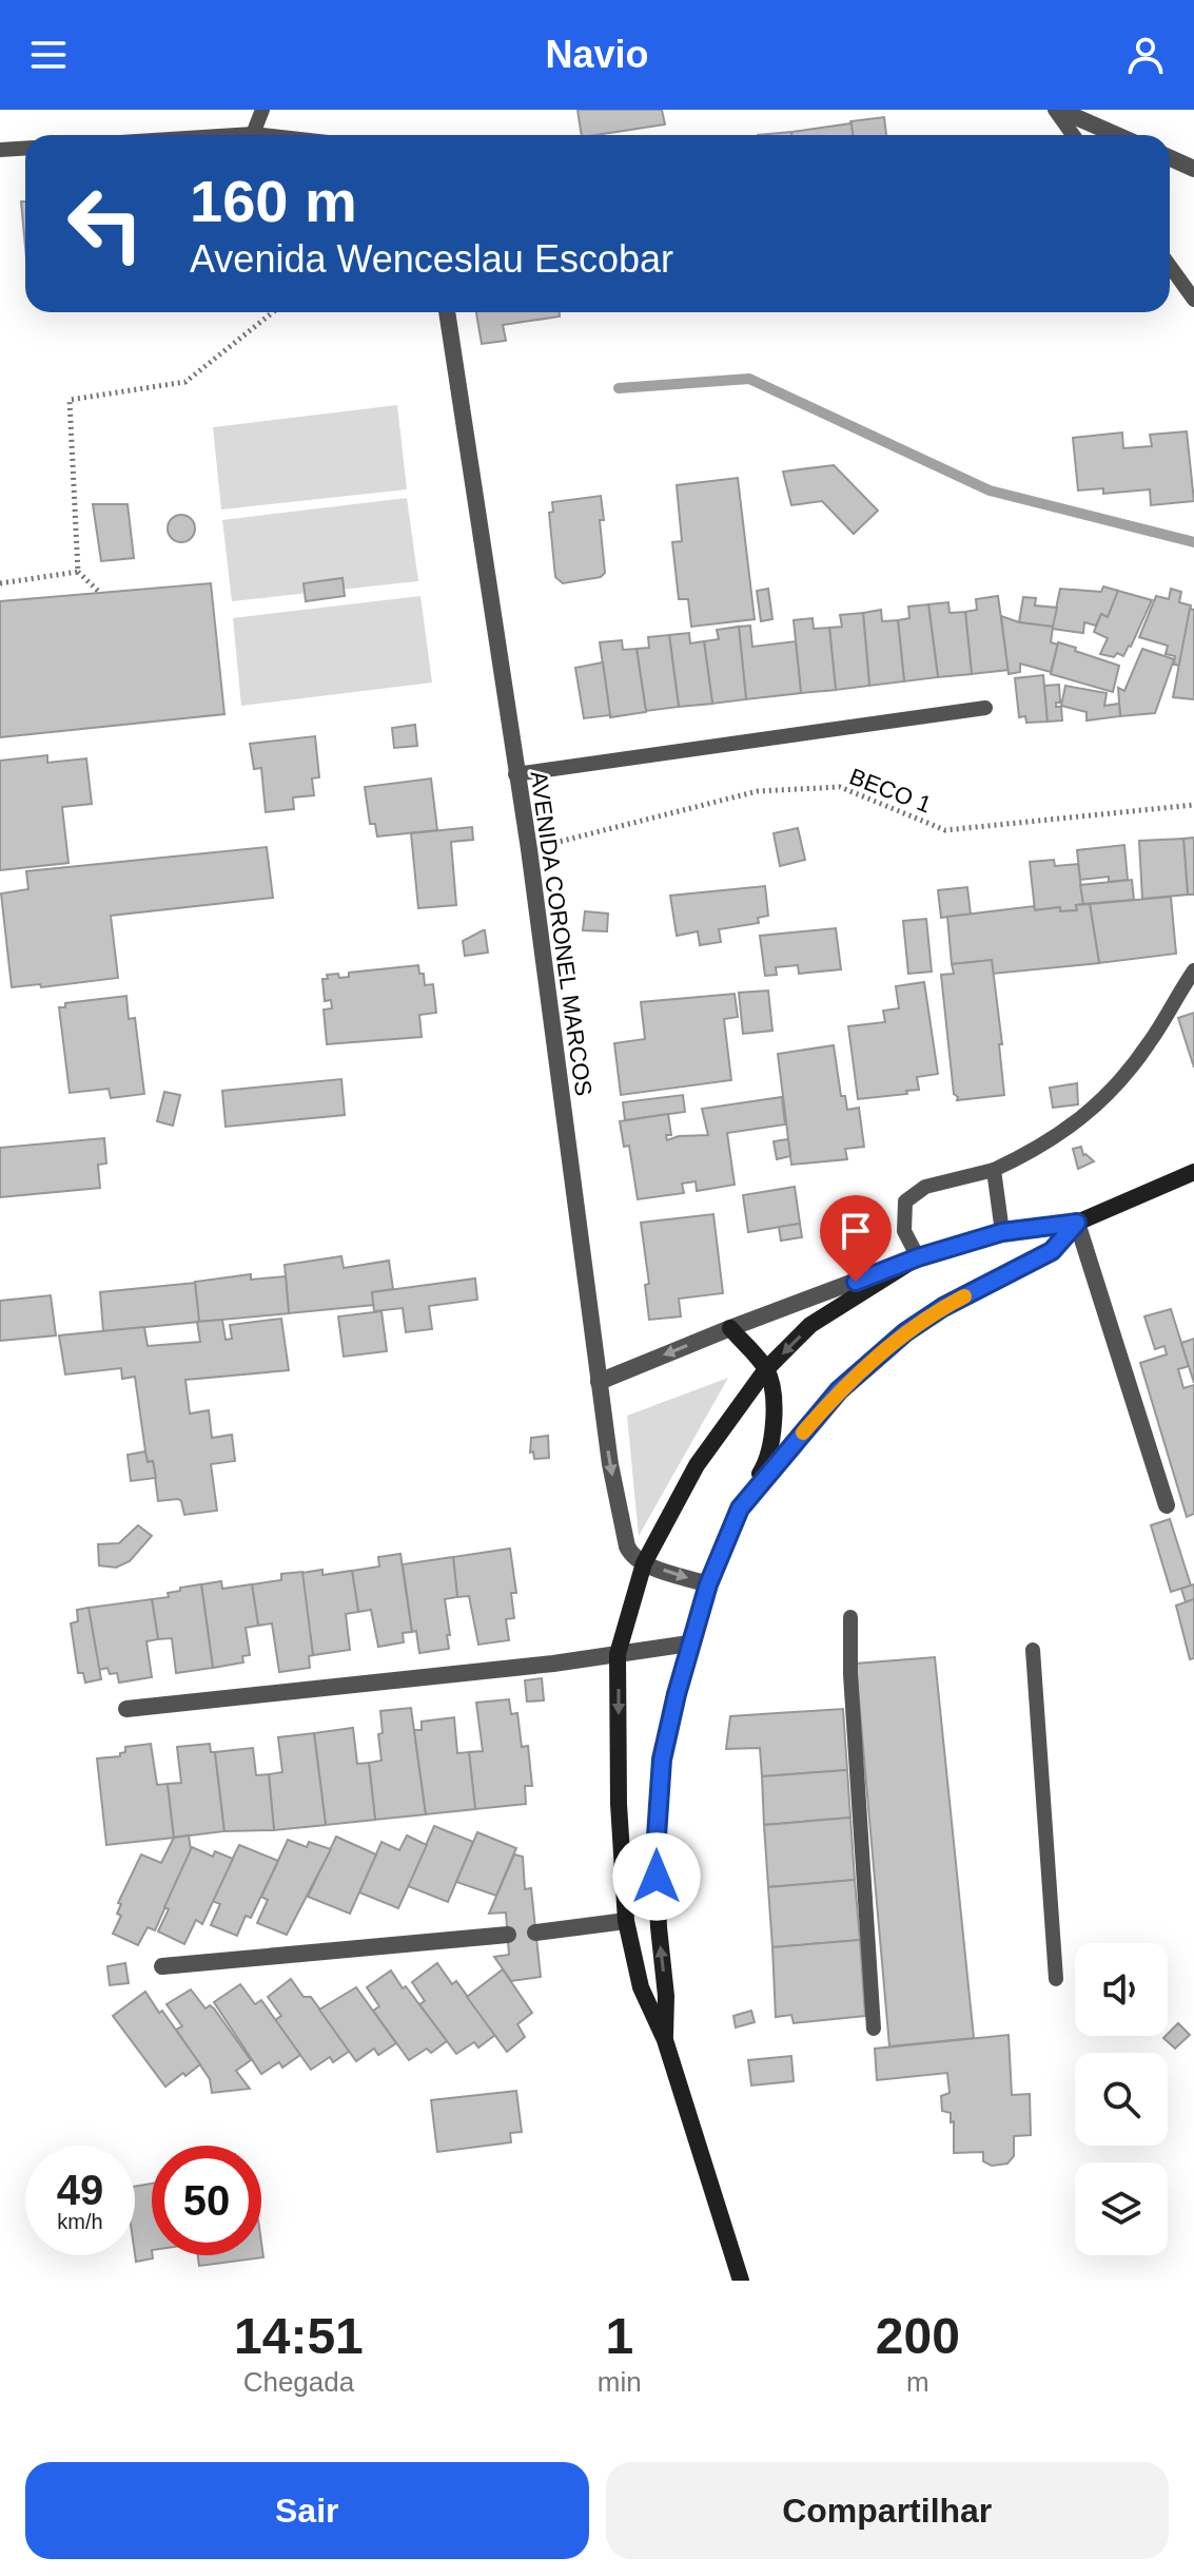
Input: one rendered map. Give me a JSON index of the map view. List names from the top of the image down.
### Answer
{
  "streets": {
    "street": ["AVENIDA CORONEL MARCOS"],
    "path": ["BECO 1"]
  },
  "crossings": [
    ["BECO 1", "AVENIDA CORONEL MARCOS"]
  ],
  "page": {
    "header": "Navio",
    "turn": ["160 m", "Avenida Wenceslau Escobar"],
    "speed": "49 km/h",
    "limit": "50",
    "eta": [
      "14:51",
      "Chegada",
      "1",
      "min",
      "200",
      "m"
    ],
    "buttons": ["Sair", "Compartilhar"]
  }
}
